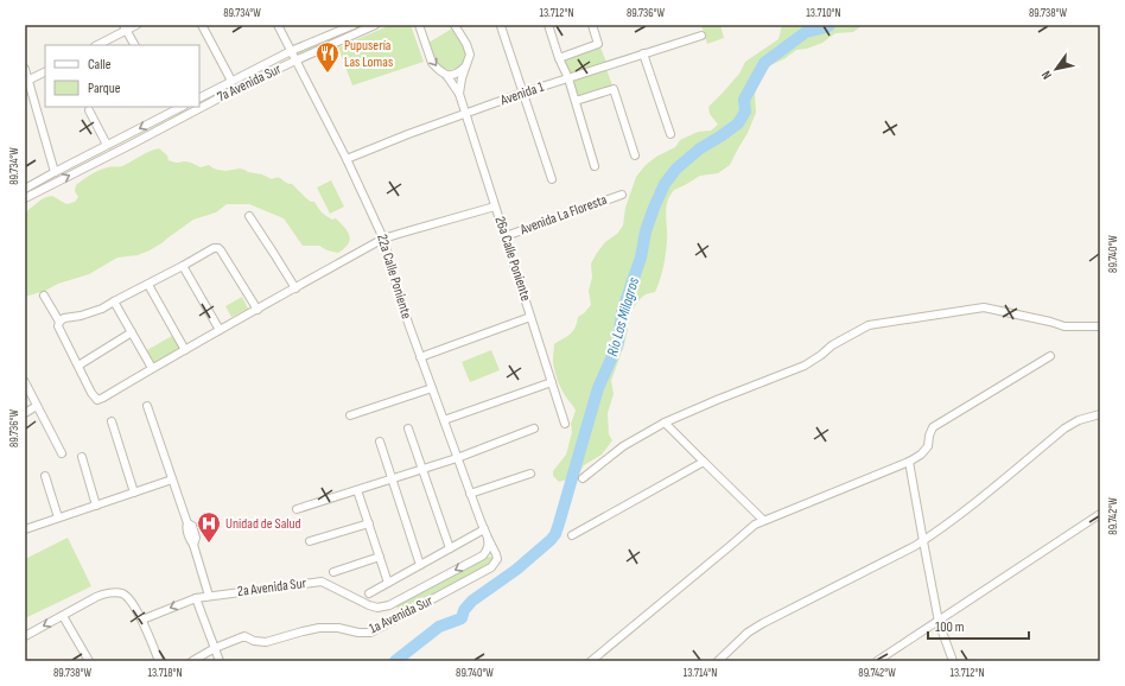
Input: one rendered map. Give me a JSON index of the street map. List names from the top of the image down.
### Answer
{
  "streets": {
    "street": [
      "7a Avenida Sur",
      "Avenida 1",
      "Avenida La Floresta",
      "26a Calle Poniente",
      "22a Calle Poniente",
      "2a Avenida Sur",
      "1a Avenida Sur"
    ]
  },
  "crossings": [
    ["7a Avenida Sur", "22a Calle Poniente"],
    ["Avenida 1", "26a Calle Poniente"],
    ["Avenida 1", "22a Calle Poniente"],
    ["Avenida La Floresta", "26a Calle Poniente"]
  ],
  "water": ["Río Los Milagros"],
  "places": {
    "restaurant": ["Pupusería Las Lomas"],
    "hospital": ["Unidad de Salud"]
  },
  "legend": ["Calle", "Parque"],
  "scale_bar": "100 m",
  "north": "bottom left",
  "coordinates": [
    "89.734°W",
    "13.712°N",
    "89.736°W",
    "13.710°N",
    "89.738°W",
    "89.740°W",
    "89.742°W",
    "13.718°N",
    "13.714°N"
  ]
}
